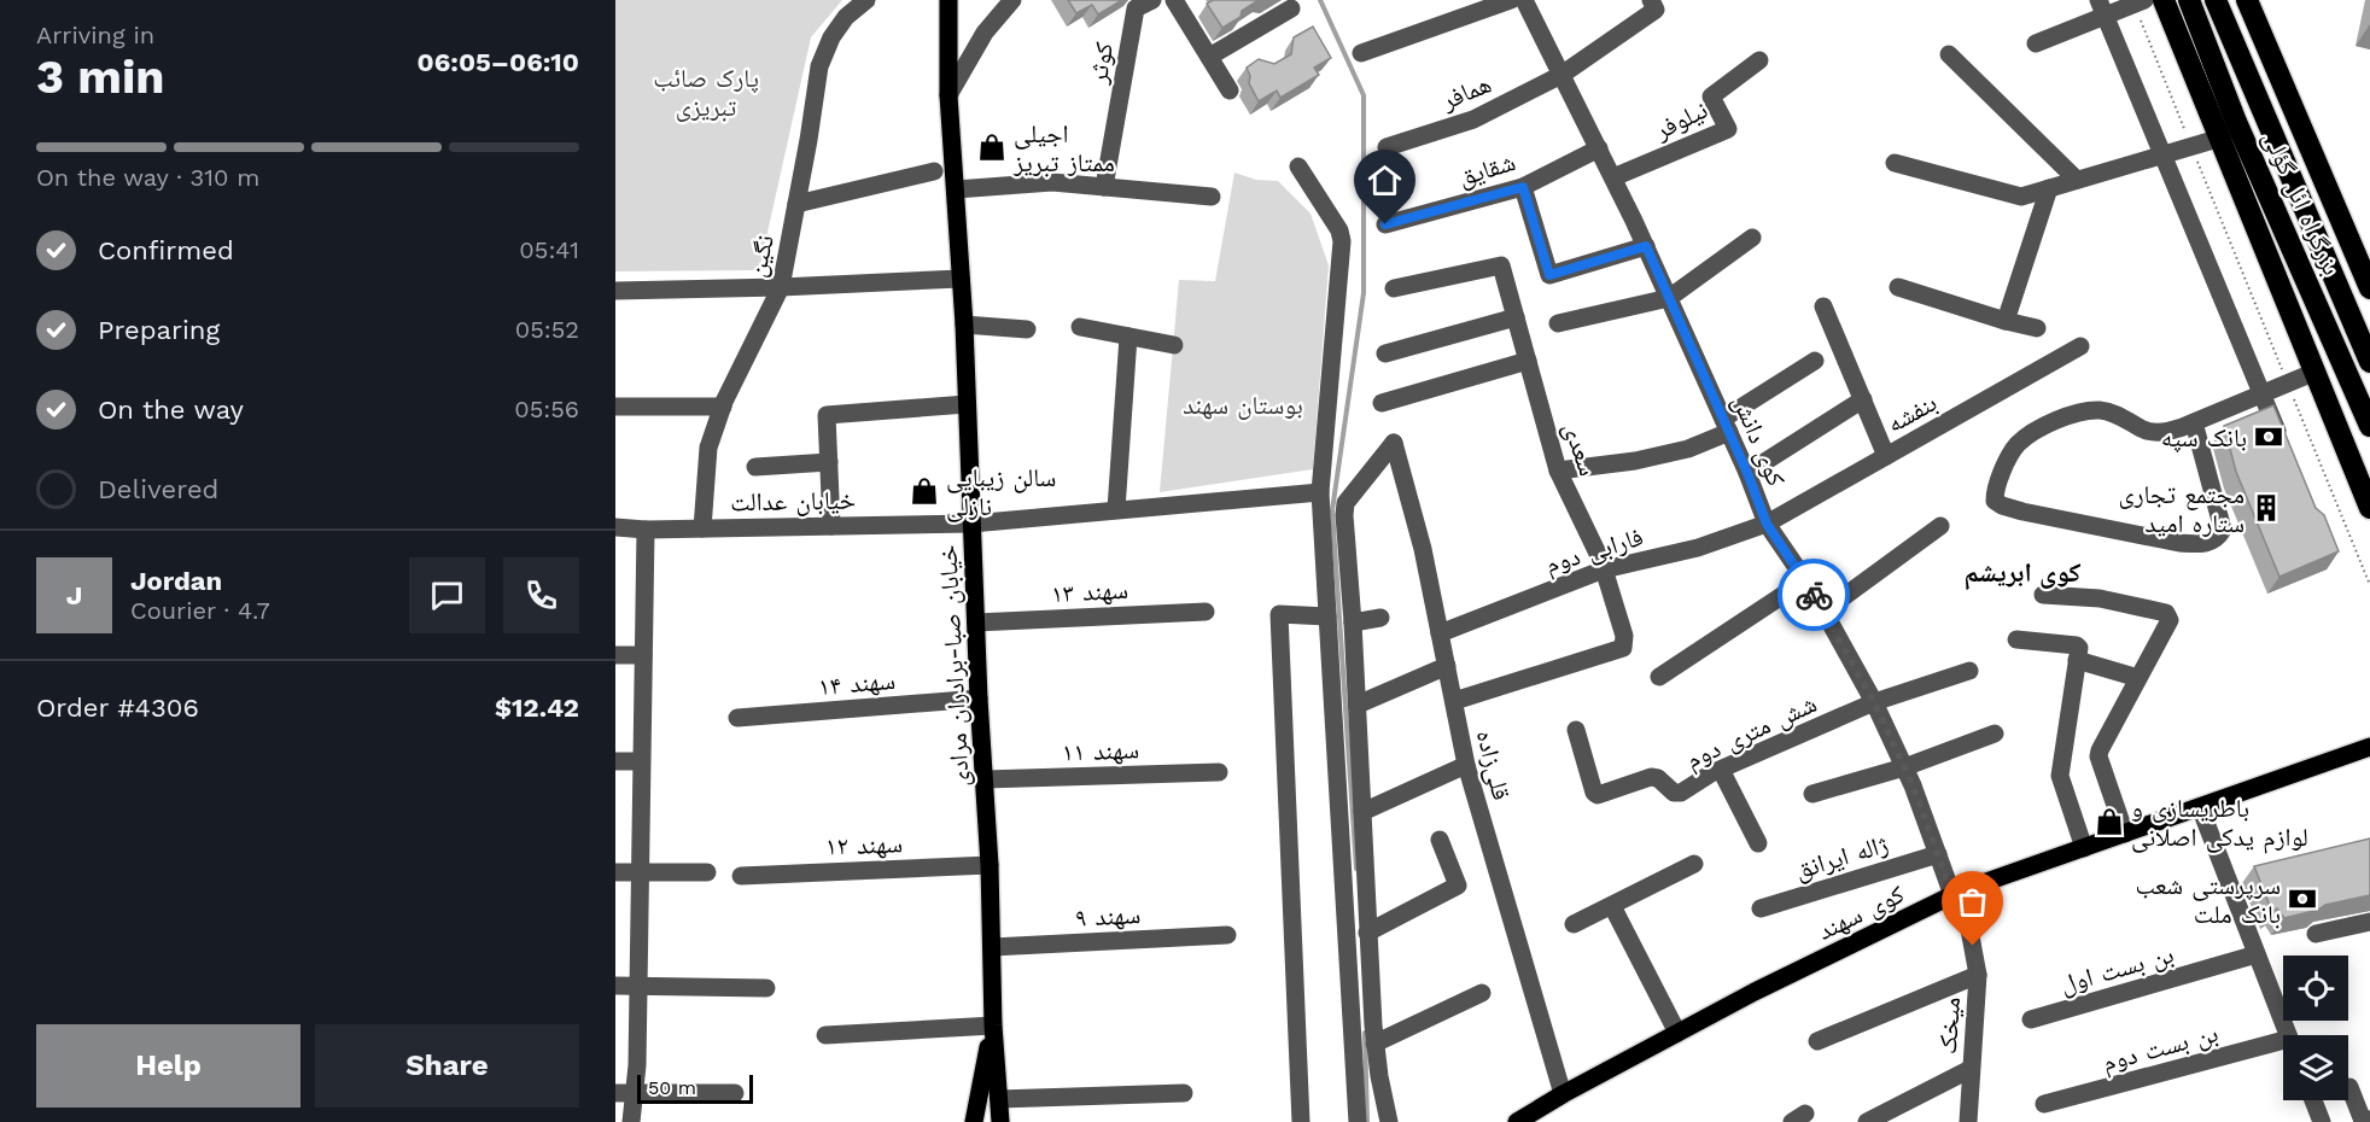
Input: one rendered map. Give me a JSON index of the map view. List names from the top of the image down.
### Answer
{
  "streets": {
    "highway": ["بزرگراه ائل گؤلی"],
    "main road": ["خیابان صبا-برادران مرادی", "کوی سهند"],
    "street": [
      "کوثر",
      "همافر",
      "نیلوفر",
      "شقایق",
      "نگین",
      "بنفشه",
      "کوی دانش",
      "سعدی",
      "خیابان عدالت",
      "فارابی دوم",
      "سهند ۱۳",
      "سهند ۱۴",
      "شش متری دوم",
      "سهند ۱۱",
      "قلی‌زاده",
      "سهند ۱۲",
      "ژاله ایرانق",
      "سهند ۹",
      "بن بست اول",
      "میخک",
      "بن بست دوم"
    ]
  },
  "crossings": [
    ["همافر", "کوی دانش"],
    ["نیلوفر", "کوی دانش"],
    ["شقایق", "کوی دانش"],
    ["نگین", "خیابان عدالت"],
    ["بنفشه", "کوی دانش"],
    ["بنفشه", "فارابی دوم"],
    ["کوی دانش", "فارابی دوم"],
    ["کوی دانش", "شش متری دوم"],
    ["کوی دانش", "ژاله ایرانق"],
    ["کوی دانش", "کوی سهند"],
    ["کوی دانش", "میخک"],
    ["سعدی", "فارابی دوم"],
    ["سعدی", "قلی‌زاده"],
    ["خیابان عدالت", "خیابان صبا-برادران مرادی"],
    ["فارابی دوم", "قلی‌زاده"],
    ["سهند ۱۳", "خیابان صبا-برادران مرادی"],
    ["خیابان صبا-برادران مرادی", "سهند ۱۴"],
    ["خیابان صبا-برادران مرادی", "سهند ۱۱"],
    ["خیابان صبا-برادران مرادی", "سهند ۱۲"],
    ["خیابان صبا-برادران مرادی", "سهند ۹"],
    ["قلی‌زاده", "کوی سهند"],
    ["کوی سهند", "میخک"]
  ],
  "districts": ["کوی ابریشم"],
  "parks": ["پارک صائب تبریزی", "بوستان سهند"],
  "places": {
    "shop": ["اجیلی ممتاز تبریز", "سالن زیبایی نازلی", "باطریسازی و لوازم یدکی اصلانی"],
    "bank": ["بانک سپه", "سرپرستی شعب بانک ملت"],
    "building": ["مجتمع تجاری ستاره امید"]
  },
  "scale_bar": "50 m",
  "page": {
    "heading": ["3 min", "Arriving in", "06:05–06:10"],
    "panel": [
      "Jordan",
      "Courier · 4.7",
      "Order #4306",
      "$12.42"
    ],
    "bar": "On the way · 310 m",
    "list": [
      ["Confirmed", "05:41"],
      ["Preparing", "05:52"],
      ["On the way", "05:56"],
      "Delivered"
    ],
    "round": "J",
    "buttons": ["Help", "Share"],
    "scale": "50 m"
  }
}
